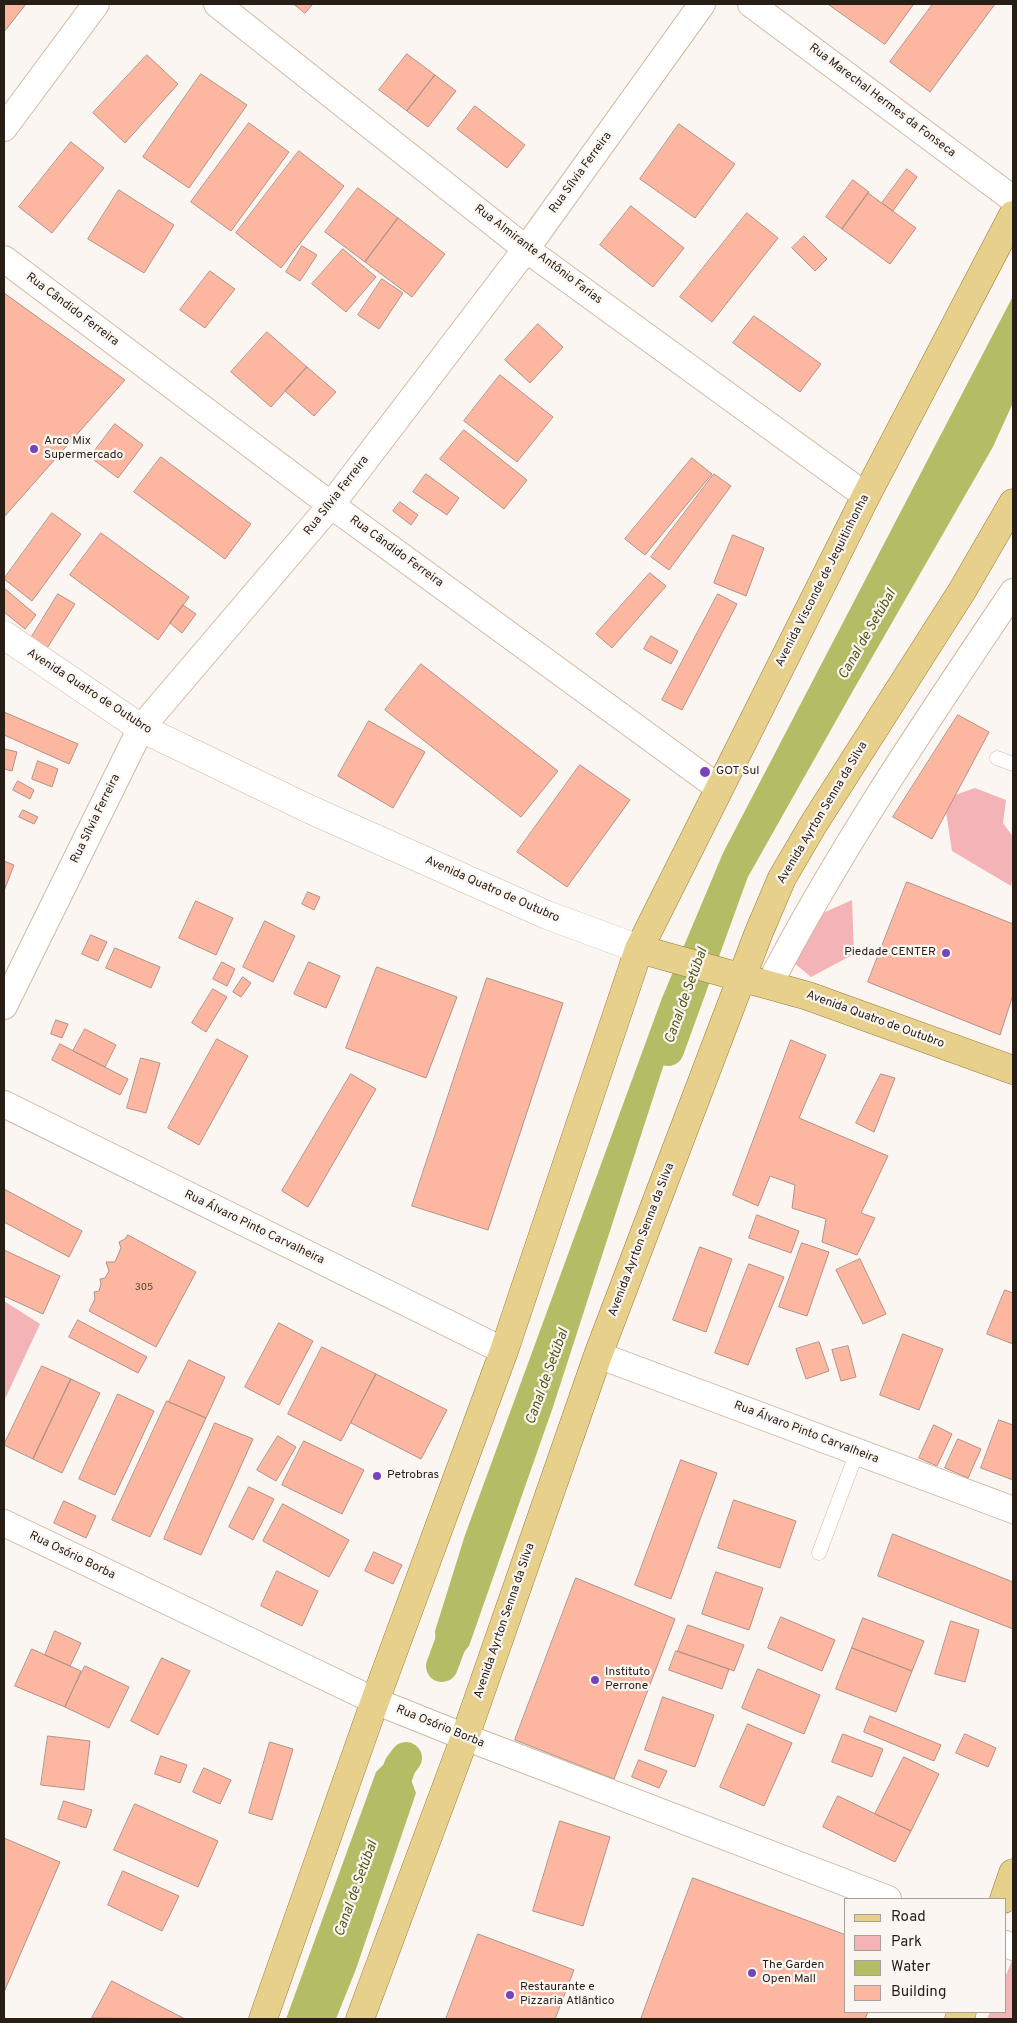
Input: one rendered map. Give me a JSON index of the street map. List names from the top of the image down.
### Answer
{
  "streets": {
    "main road": ["Avenida Visconde de Jequitinhonha", "Avenida Quatro de Outubro", "Avenida Ayrton Senna da Silva"],
    "street": [
      "Rua Marechal Hermes da Fonseca",
      "Rua Sílvia Ferreira",
      "Rua Almirante Antônio Farias",
      "Rua Cândido Ferreira",
      "Rua Álvaro Pinto Carvalheira",
      "Rua Osório Borba"
    ]
  },
  "crossings": [
    ["Rua Sílvia Ferreira", "Rua Almirante Antônio Farias"],
    ["Rua Sílvia Ferreira", "Rua Cândido Ferreira"],
    ["Rua Sílvia Ferreira", "Avenida Quatro de Outubro"],
    ["Rua Almirante Antônio Farias", "Avenida Visconde de Jequitinhonha"],
    ["Rua Cândido Ferreira", "Avenida Visconde de Jequitinhonha"],
    ["Avenida Visconde de Jequitinhonha", "Avenida Quatro de Outubro"],
    ["Avenida Quatro de Outubro", "Avenida Ayrton Senna da Silva"],
    ["Avenida Ayrton Senna da Silva", "Rua Álvaro Pinto Carvalheira"],
    ["Avenida Ayrton Senna da Silva", "Rua Osório Borba"]
  ],
  "water": ["Canal de Setúbal"],
  "places": [
    "Arco Mix Supermercado",
    "GOT Sul",
    "Piedade CENTER",
    "Petrobras",
    "Instituto Perrone",
    "The Garden Open Mall",
    "Restaurante e Pizzaria Atlântico"
  ],
  "house_numbers": ["305"],
  "legend": [
    "Road",
    "Park",
    "Water",
    "Building"
  ]
}
